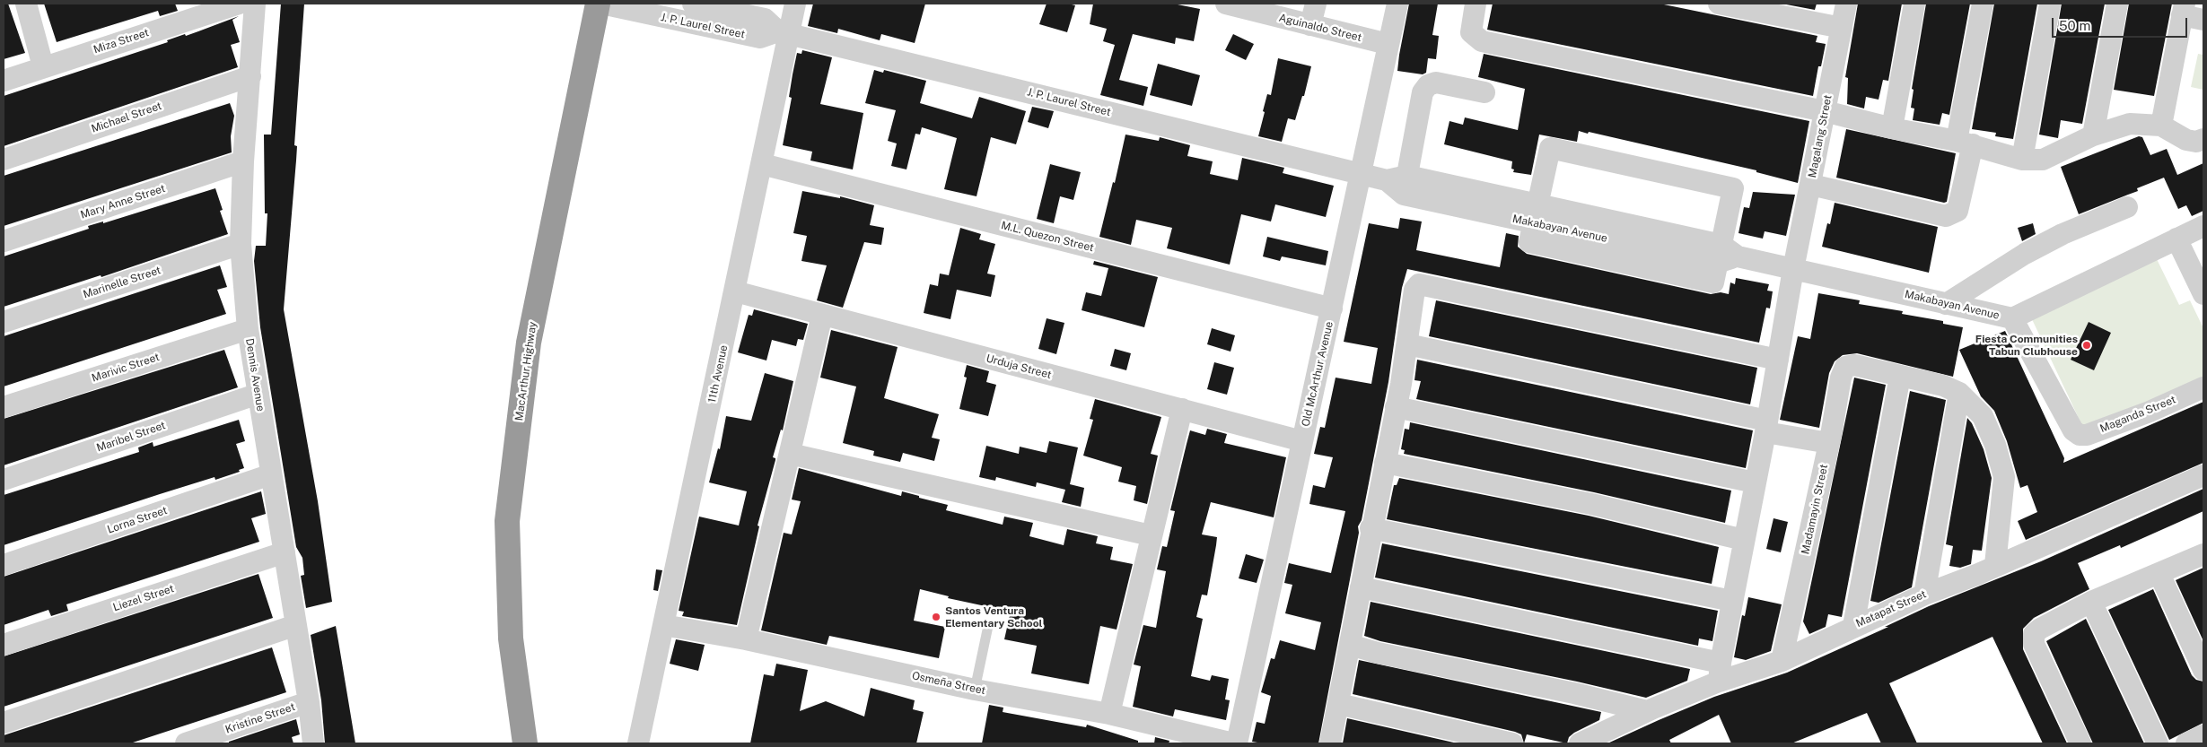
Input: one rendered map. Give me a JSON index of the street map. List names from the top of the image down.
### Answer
{
  "streets": {
    "highway": ["MacArthur Highway"],
    "street": [
      "J. P. Laurel Street",
      "Aguinaldo Street",
      "Miza Street",
      "Michael Street",
      "Magalang Street",
      "Mary Anne Street",
      "Makabayan Avenue",
      "M.L. Quezon Street",
      "Marinelle Street",
      "Urduja Street",
      "Marivic Street",
      "11th Avenue",
      "Old McArthur Avenue",
      "Dennis Avenue",
      "Maganda Street",
      "Maribel Street",
      "Madamayin Street",
      "Lorna Street",
      "Liezel Street",
      "Matapat Street",
      "Osmeña Street",
      "Kristine Street"
    ]
  },
  "crossings": [
    ["J. P. Laurel Street", "Makabayan Avenue"],
    ["J. P. Laurel Street", "MacArthur Highway"],
    ["J. P. Laurel Street", "11th Avenue"],
    ["J. P. Laurel Street", "Old McArthur Avenue"],
    ["Aguinaldo Street", "Old McArthur Avenue"],
    ["Michael Street", "Dennis Avenue"],
    ["Magalang Street", "Makabayan Avenue"],
    ["Magalang Street", "Matapat Street"],
    ["Mary Anne Street", "Dennis Avenue"],
    ["Makabayan Avenue", "Old McArthur Avenue"],
    ["Makabayan Avenue", "Maganda Street"],
    ["M.L. Quezon Street", "11th Avenue"],
    ["M.L. Quezon Street", "Old McArthur Avenue"],
    ["Marinelle Street", "Dennis Avenue"],
    ["Urduja Street", "11th Avenue"],
    ["Urduja Street", "Old McArthur Avenue"],
    ["Marivic Street", "Dennis Avenue"],
    ["11th Avenue", "Osmeña Street"],
    ["Old McArthur Avenue", "Osmeña Street"],
    ["Dennis Avenue", "Maribel Street"],
    ["Dennis Avenue", "Lorna Street"],
    ["Dennis Avenue", "Liezel Street"],
    ["Dennis Avenue", "Kristine Street"],
    ["Madamayin Street", "Matapat Street"]
  ],
  "places": ["Fiesta Communities Tabun Clubhouse", "Santos Ventura Elementary School"],
  "scale_bar": "50 m"
}
